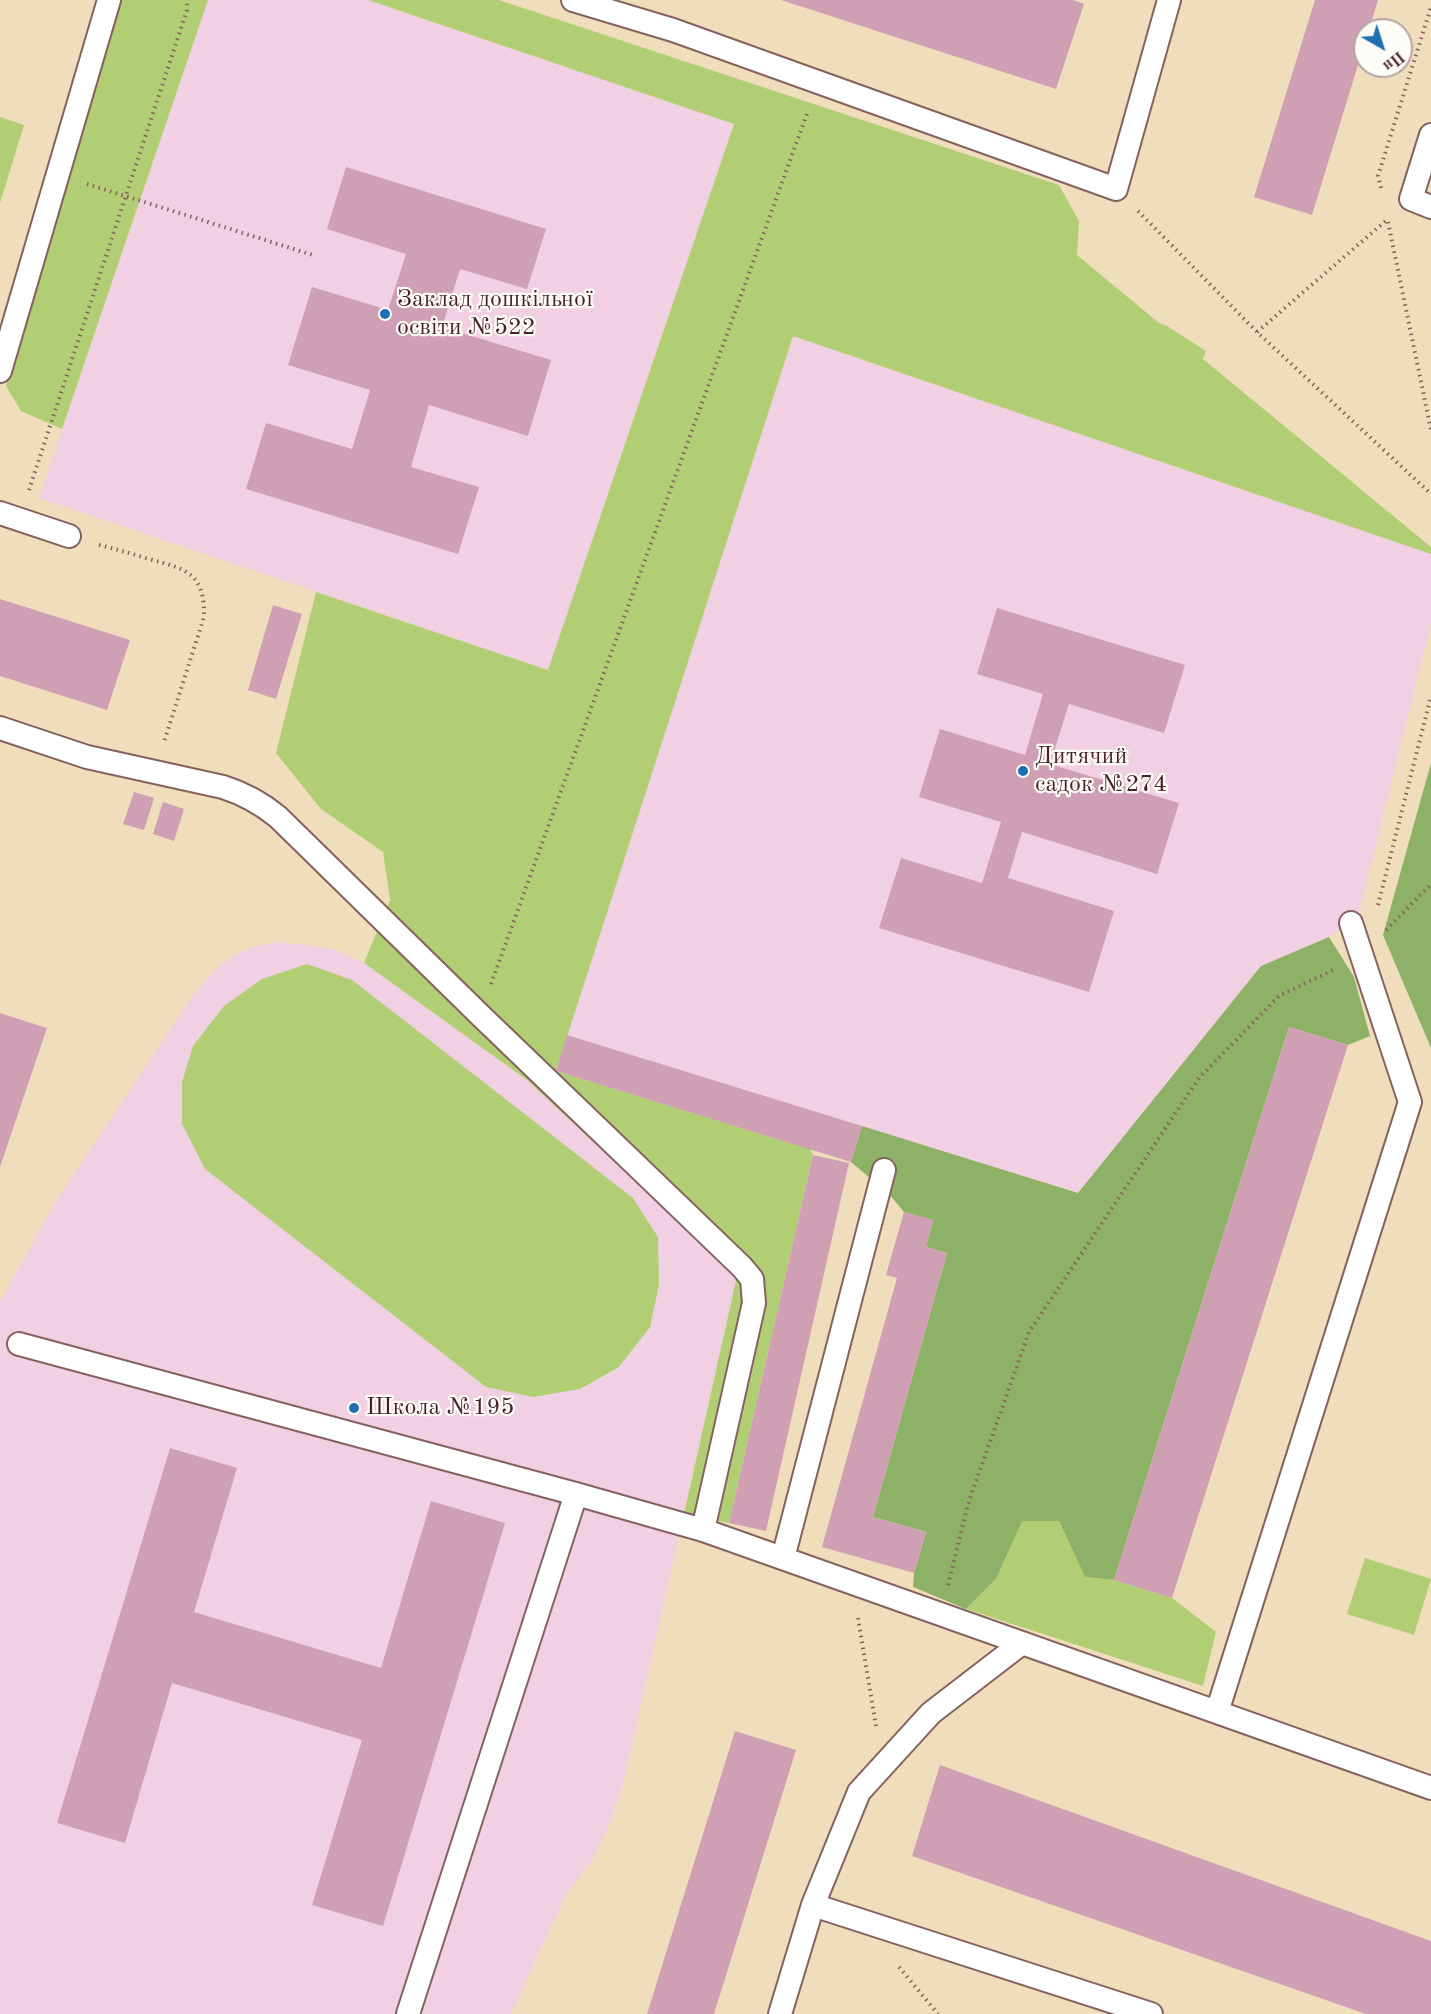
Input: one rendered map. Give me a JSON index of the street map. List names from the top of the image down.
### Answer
{
  "places": ["Заклад дошкільної освіти №522", "Дитячий садок №274", "Школа №195"],
  "north": "bottom right"
}
